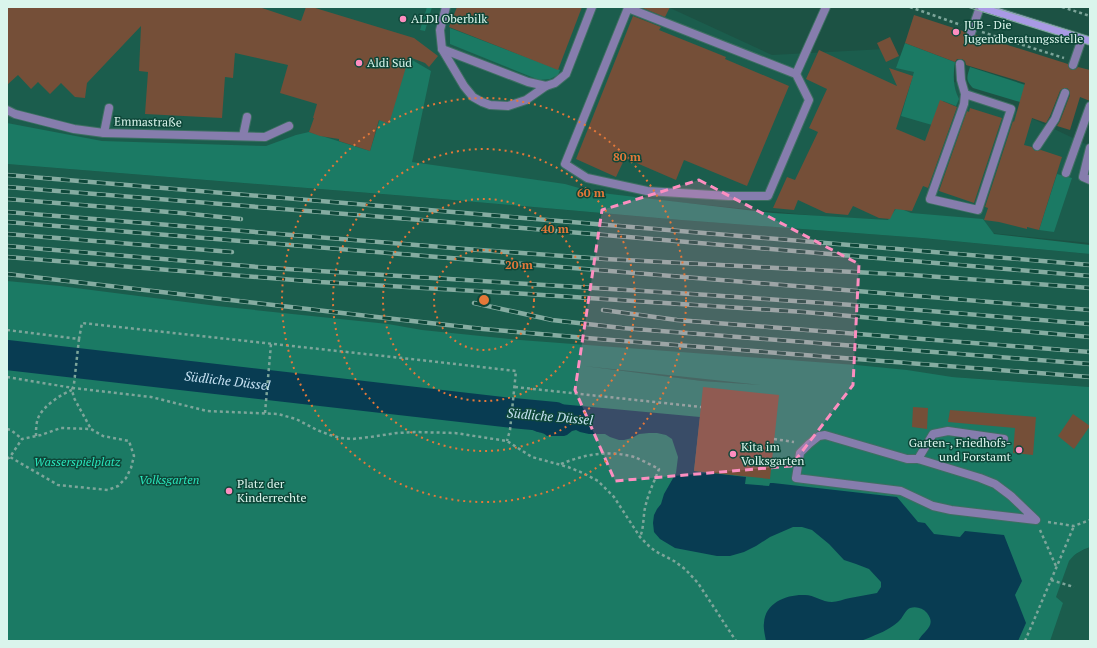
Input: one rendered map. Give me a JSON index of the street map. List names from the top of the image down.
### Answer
{
  "streets": {
    "street": ["Emmastraße"]
  },
  "water": ["Südliche Düssel"],
  "parks": ["Wasserspielplatz", "Volksgarten"],
  "places": [
    "ALDI Oberbilk",
    "JUB - Die Jugendberatungsstelle",
    "Aldi Süd",
    "Garten-, Friedhofs- und Forstamt",
    "Kita im Volksgarten",
    "Platz der Kinderrechte"
  ],
  "rings": [
    "80 m",
    "60 m",
    "40 m",
    "20 m"
  ]
}
